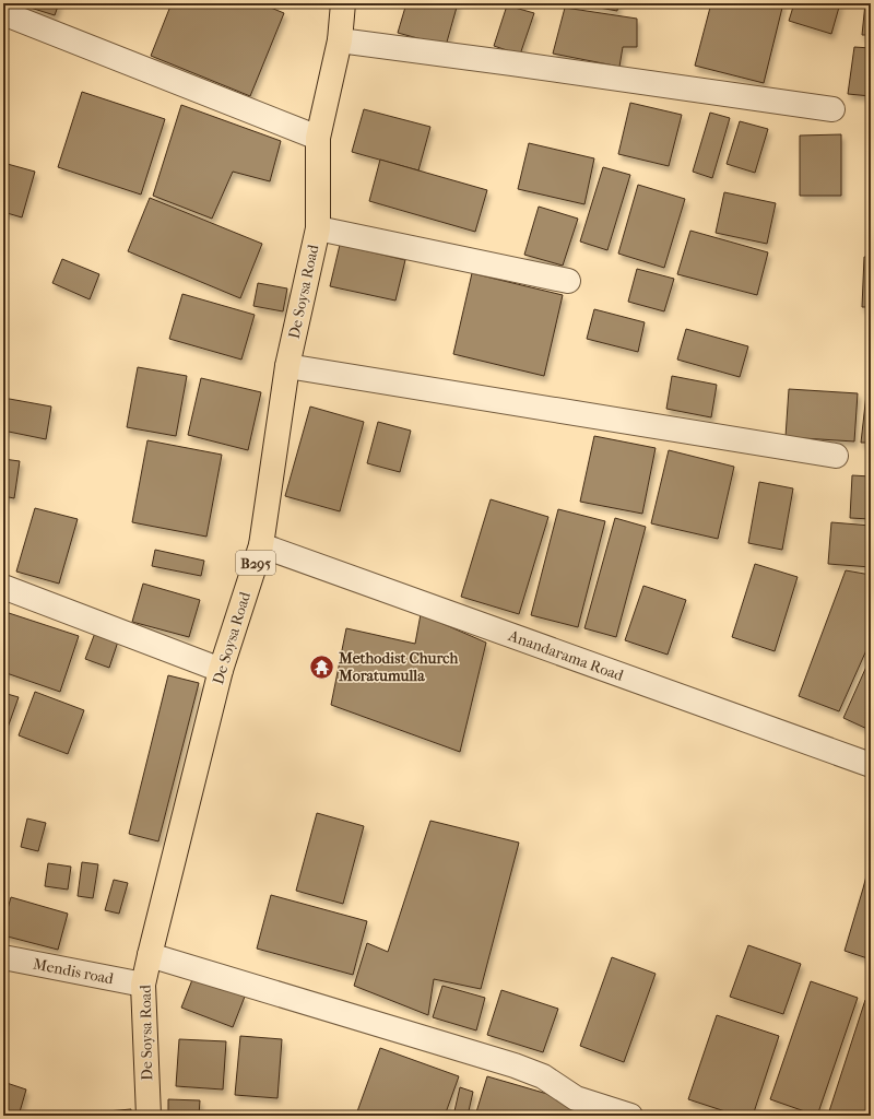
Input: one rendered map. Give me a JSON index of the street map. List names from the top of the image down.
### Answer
{
  "streets": {
    "main road": ["De Soysa Road", "B295"],
    "street": ["Anandarama Road", "Mendis road"]
  },
  "crossings": [
    ["De Soysa Road", "Anandarama Road"],
    ["De Soysa Road", "Mendis road"]
  ],
  "places": {
    "temple": ["Methodist Church Moratumulla"]
  }
}
